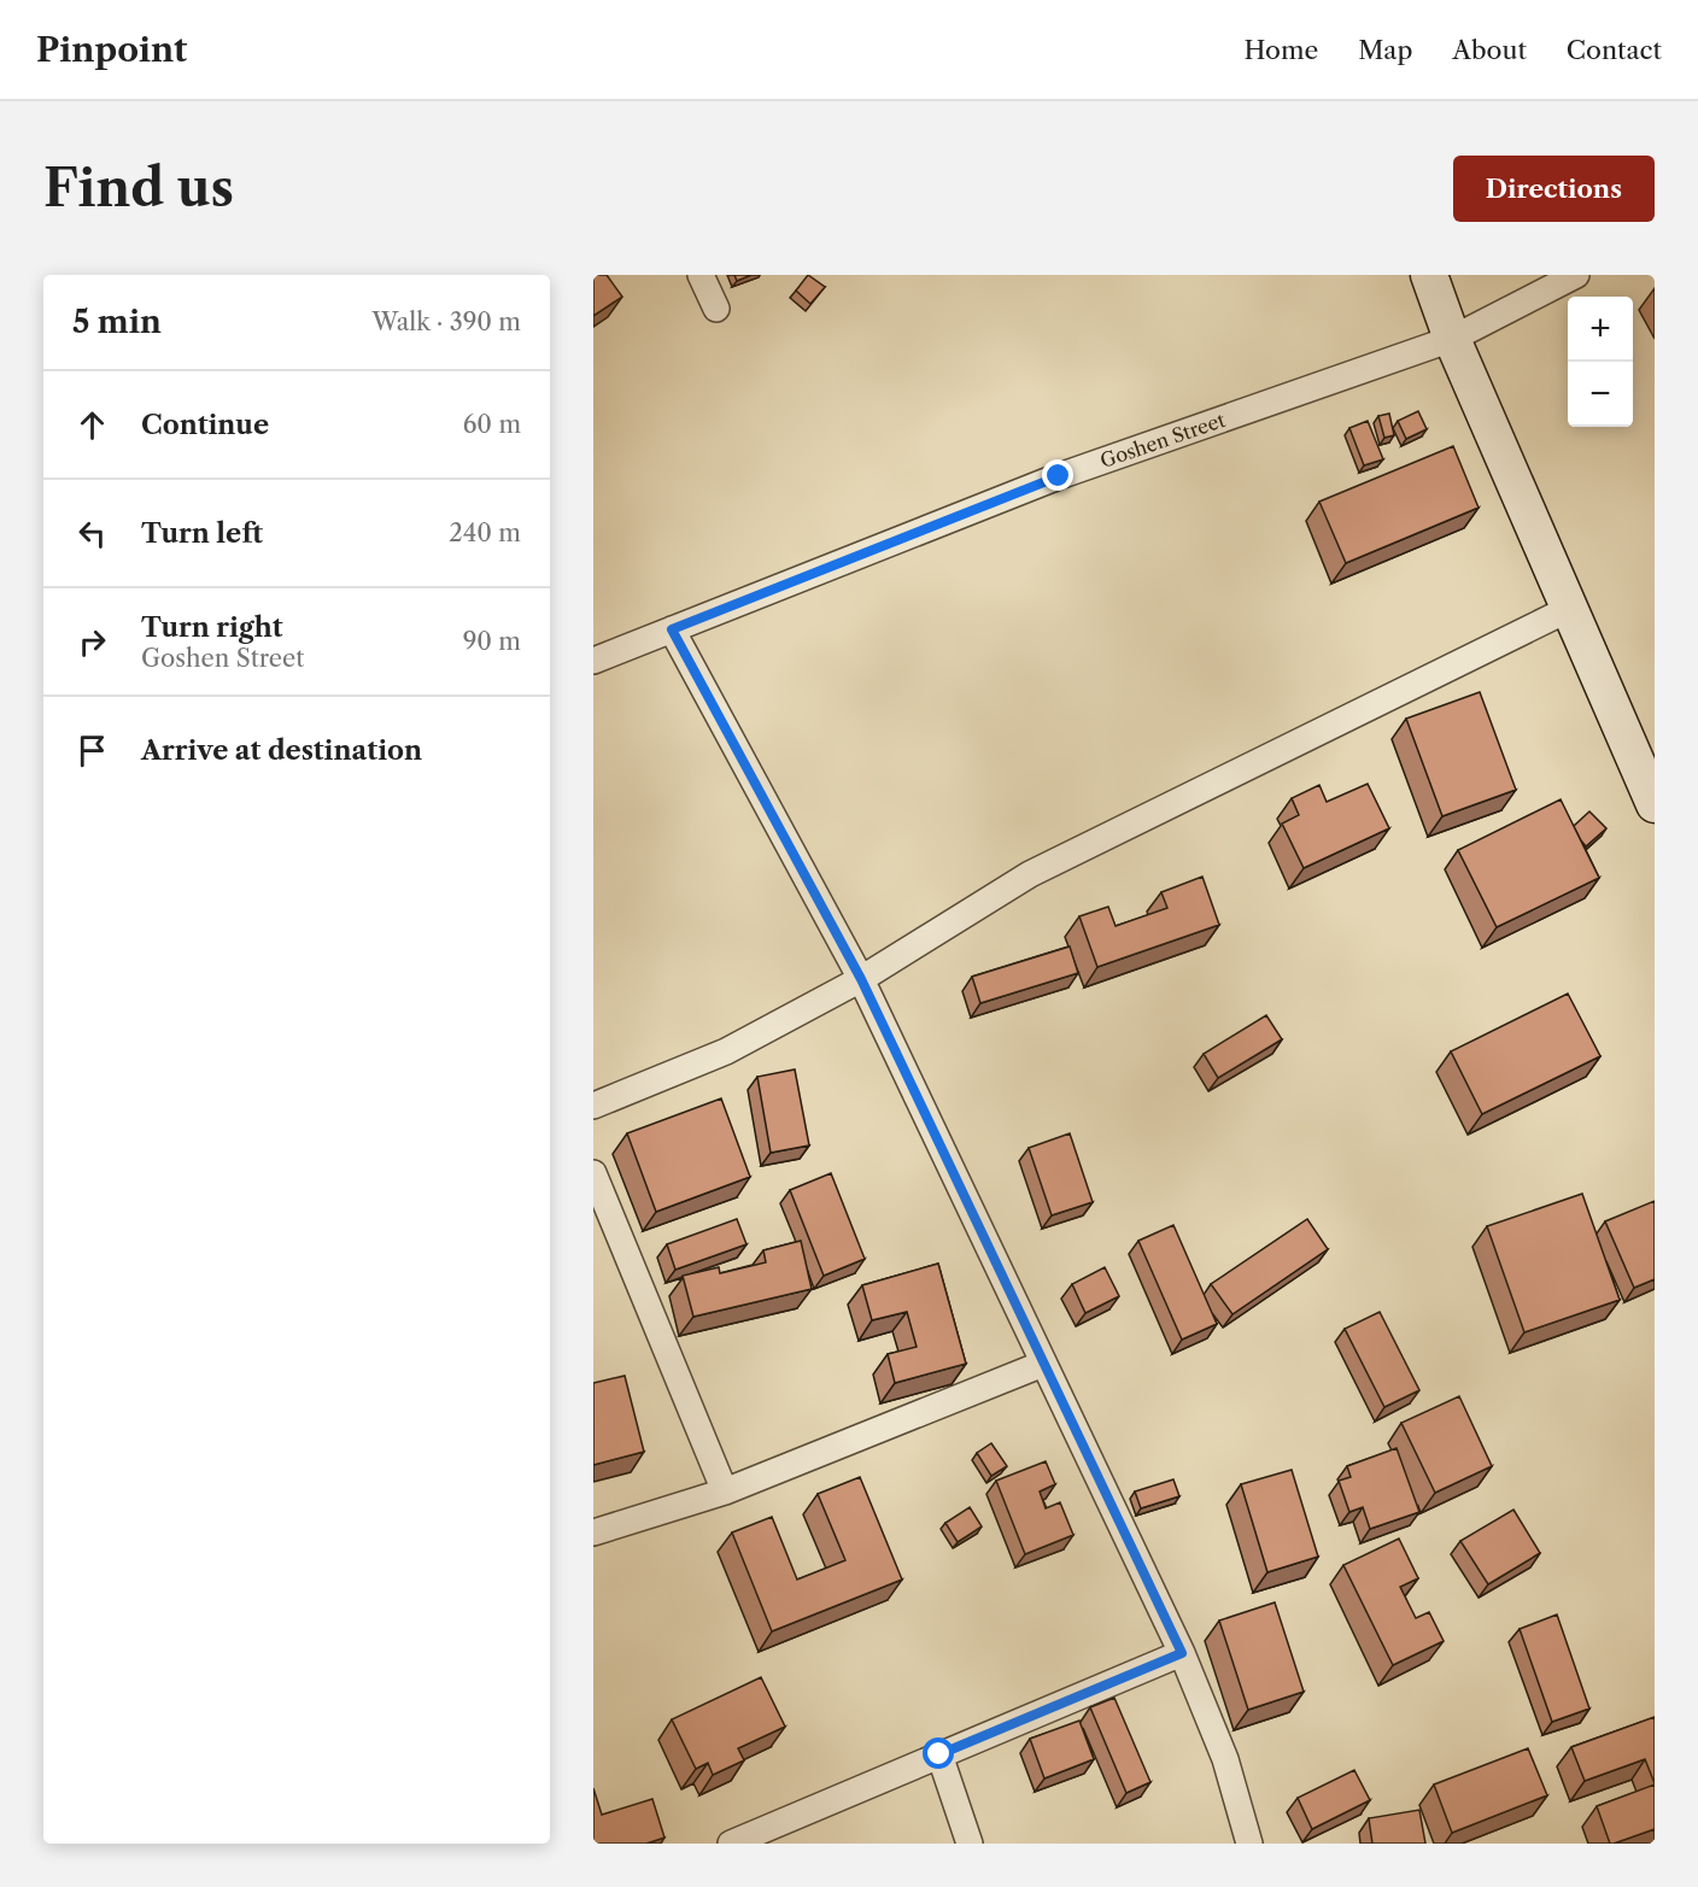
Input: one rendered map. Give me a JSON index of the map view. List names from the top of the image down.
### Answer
{
  "streets": {
    "street": ["Goshen Street"]
  },
  "page": {
    "header": "Pinpoint",
    "nav": [
      "Home",
      "Map",
      "About",
      "Contact"
    ],
    "buttons": "Directions",
    "title": "Find us",
    "heading": ["5 min", "Walk · 390 m"],
    "map_buttons": ["+", "−"],
    "list": [
      ["Continue", "60 m"],
      ["Turn left", "240 m"],
      ["Turn right", "Goshen Street", "90 m"],
      "Arrive at destination"
    ]
  }
}
